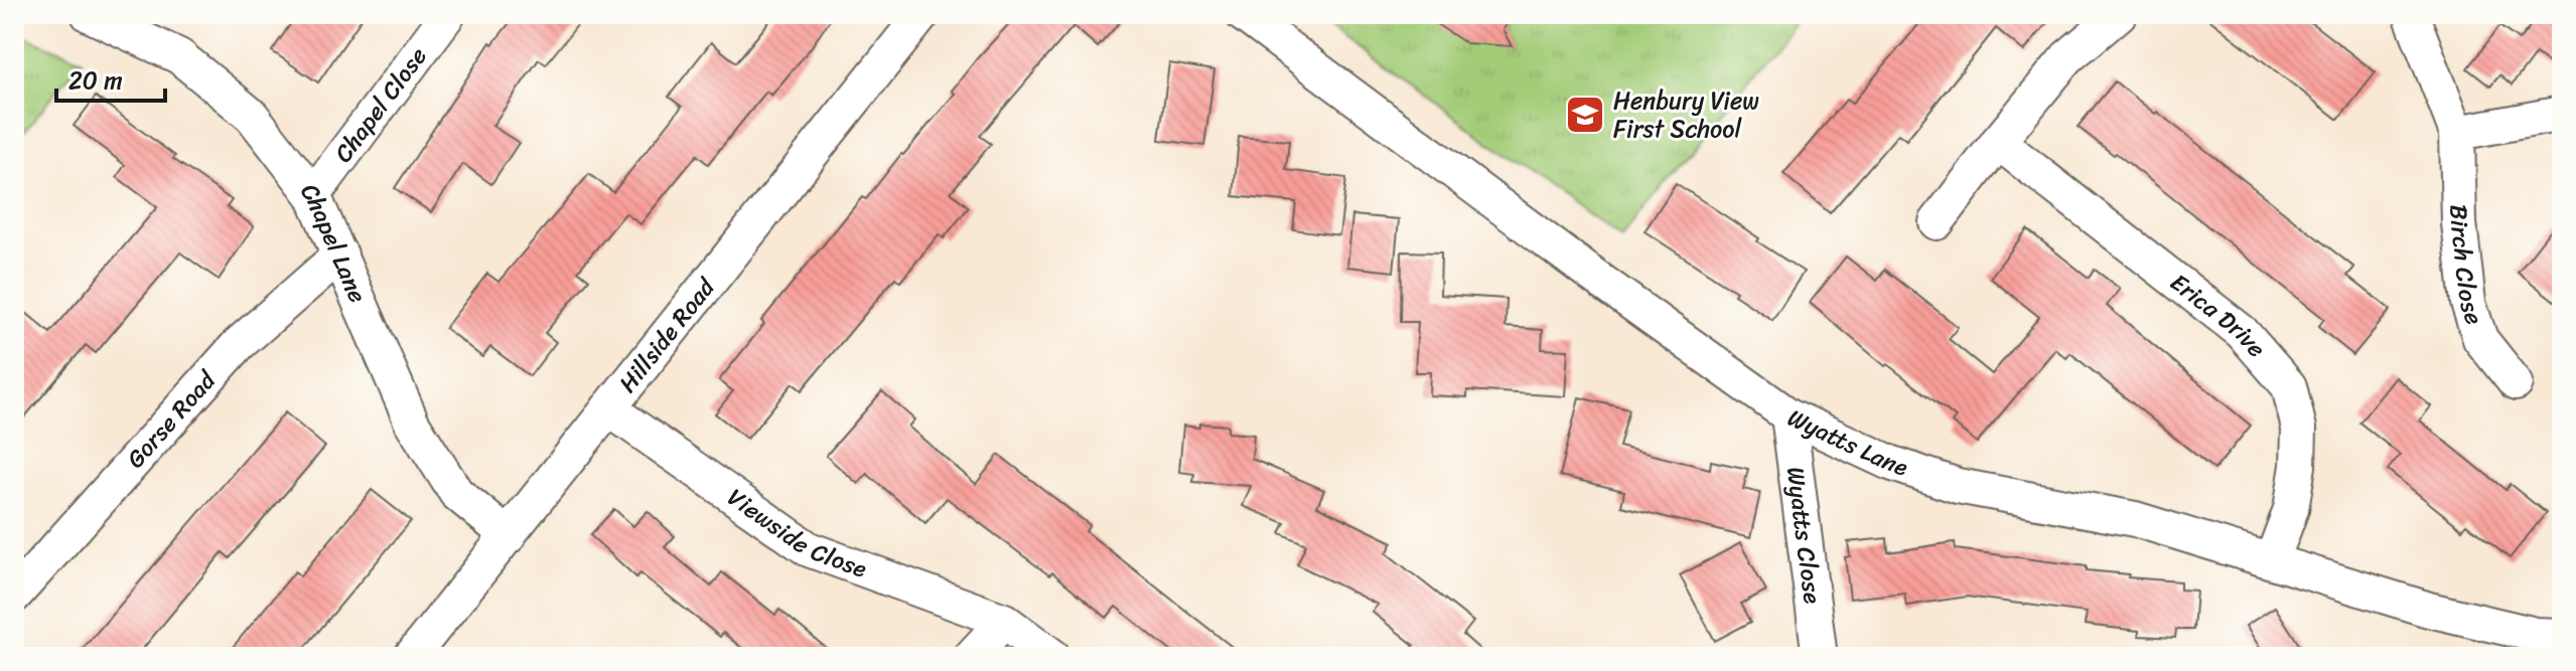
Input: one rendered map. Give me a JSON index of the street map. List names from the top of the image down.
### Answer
{
  "streets": {
    "street": [
      "Chapel Close",
      "Chapel Lane",
      "Birch Close",
      "Erica Drive",
      "Hillside Road",
      "Gorse Road",
      "Wyatts Lane",
      "Viewside Close",
      "Wyatts Close"
    ]
  },
  "crossings": [
    ["Chapel Close", "Chapel Lane"],
    ["Chapel Lane", "Hillside Road"],
    ["Chapel Lane", "Gorse Road"],
    ["Erica Drive", "Wyatts Lane"],
    ["Hillside Road", "Viewside Close"],
    ["Wyatts Lane", "Wyatts Close"]
  ],
  "places": {
    "school or university": ["Henbury View First School"]
  },
  "scale_bar": "20 m"
}
